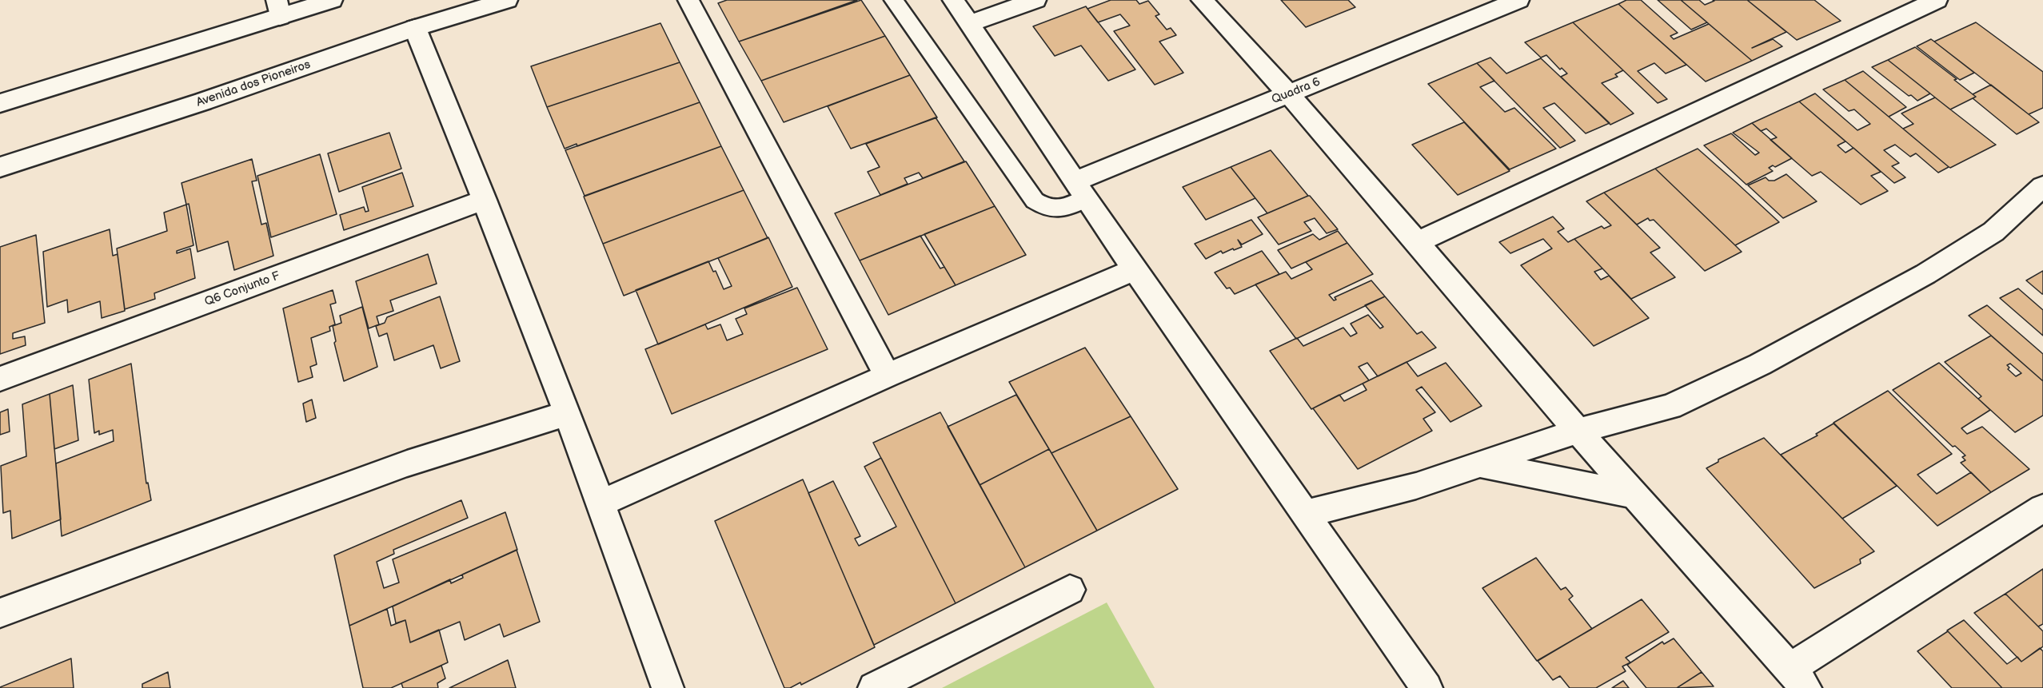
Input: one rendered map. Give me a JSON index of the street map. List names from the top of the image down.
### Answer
{
  "streets": {
    "street": ["Avenida dos Pioneiros", "Quadra 6", "Q6 Conjunto F"]
  }
}
